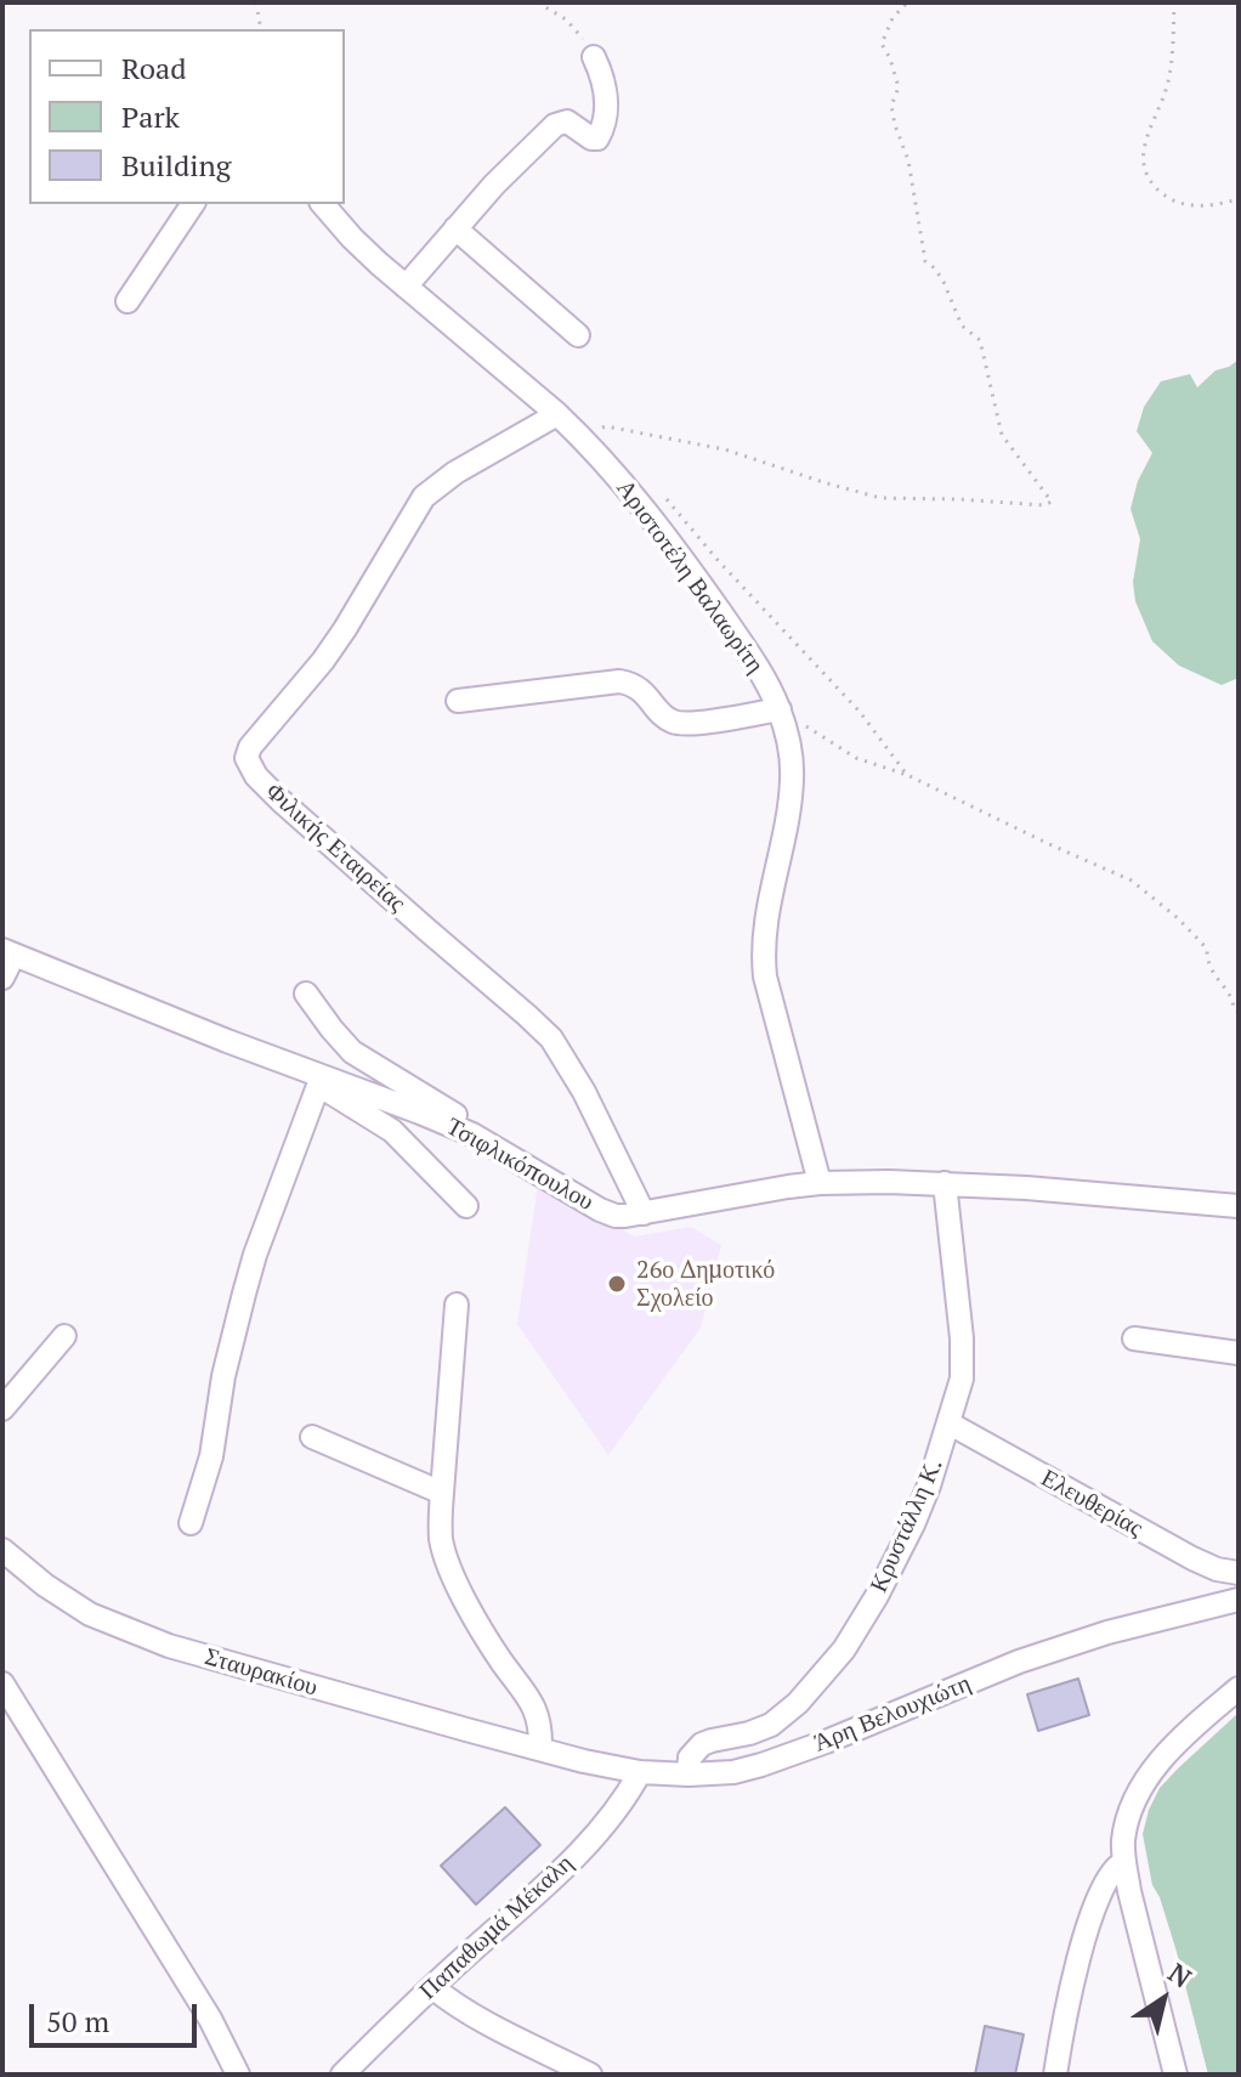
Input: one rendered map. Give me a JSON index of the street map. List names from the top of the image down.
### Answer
{
  "streets": {
    "street": [
      "Αριστοτέλη Βαλαωρίτη",
      "Φιλικής Εταιρείας",
      "Τσιφλικόπουλου",
      "Ελευθερίας",
      "Κρυστάλλη Κ.",
      "Σταυρακίου",
      "Άρη Βελουχιώτη",
      "Παπαθωμά Μέκαλη"
    ]
  },
  "crossings": [
    ["Αριστοτέλη Βαλαωρίτη", "Φιλικής Εταιρείας"],
    ["Αριστοτέλη Βαλαωρίτη", "Τσιφλικόπουλου"],
    ["Φιλικής Εταιρείας", "Τσιφλικόπουλου"],
    ["Τσιφλικόπουλου", "Κρυστάλλη Κ."],
    ["Ελευθερίας", "Κρυστάλλη Κ."],
    ["Κρυστάλλη Κ.", "Άρη Βελουχιώτη"],
    ["Σταυρακίου", "Άρη Βελουχιώτη"],
    ["Άρη Βελουχιώτη", "Παπαθωμά Μέκαλη"]
  ],
  "places": ["26ο Δημοτικό Σχολείο"],
  "legend": ["Road", "Park", "Building"],
  "scale_bar": "50 m",
  "north": "top right"
}
